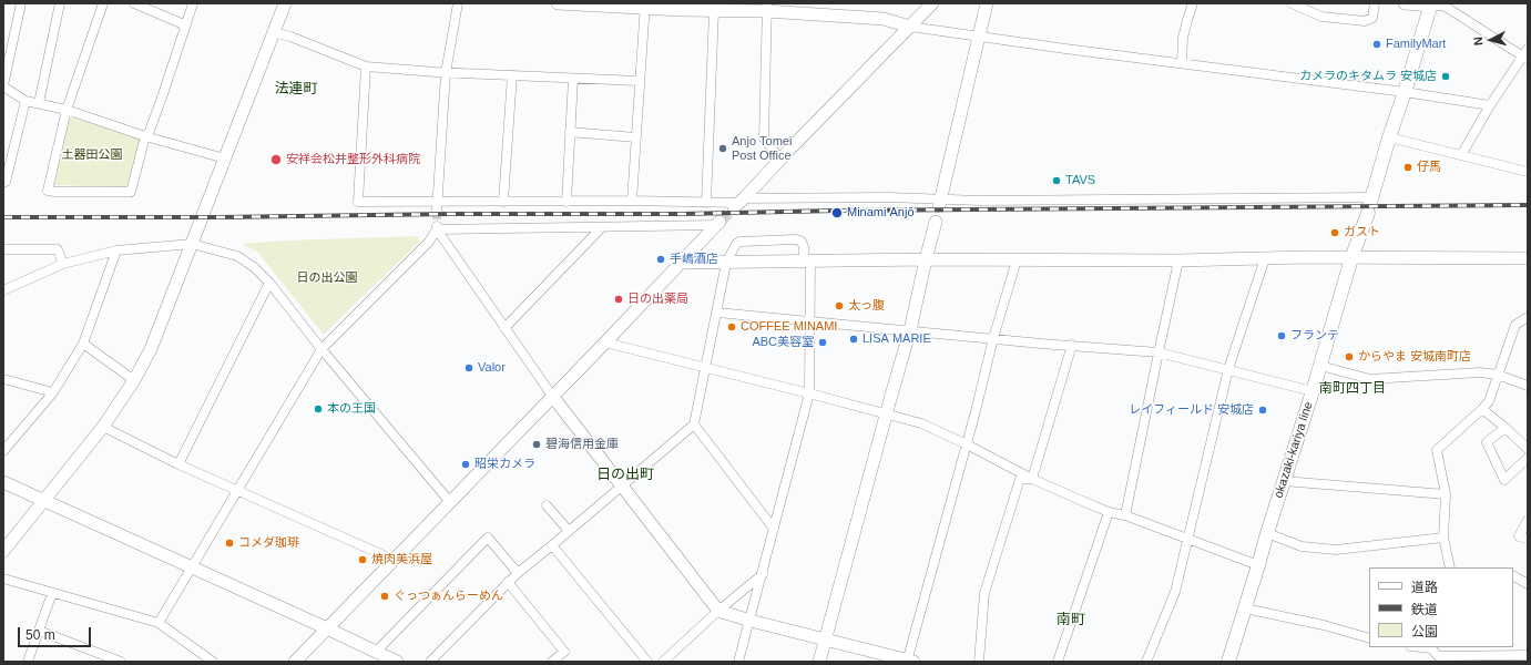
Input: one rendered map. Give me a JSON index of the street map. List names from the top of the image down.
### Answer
{
  "streets": {
    "main road": ["okazaki-kariya line"]
  },
  "districts": [
    "法連町",
    "南町四丁目",
    "日の出町",
    "南町"
  ],
  "parks": ["土器田公園", "日の出公園"],
  "places": [
    "FamilyMart",
    "カメラのキタムラ 安城店",
    "Anjo Tomei Post Office",
    "安祥会松井整形外科病院",
    "仔馬",
    "TAVS",
    "Minami Anjō",
    "ガスト",
    "手嶋酒店",
    "日の出薬局",
    "太っ腹",
    "COFFEE MINAMI",
    "フランテ",
    "LISA MARIE",
    "ABC美容室",
    "からやま 安城南町店",
    "Valor",
    "本の王国",
    "レイフィールド 安城店",
    "碧海信用金庫",
    "昭栄カメラ",
    "コメダ珈琲",
    "焼肉美浜屋",
    "ぐっつぁんらーめん"
  ],
  "legend": ["道路", "鉄道", "公園"],
  "scale_bar": "50 m",
  "north": "left"
}
